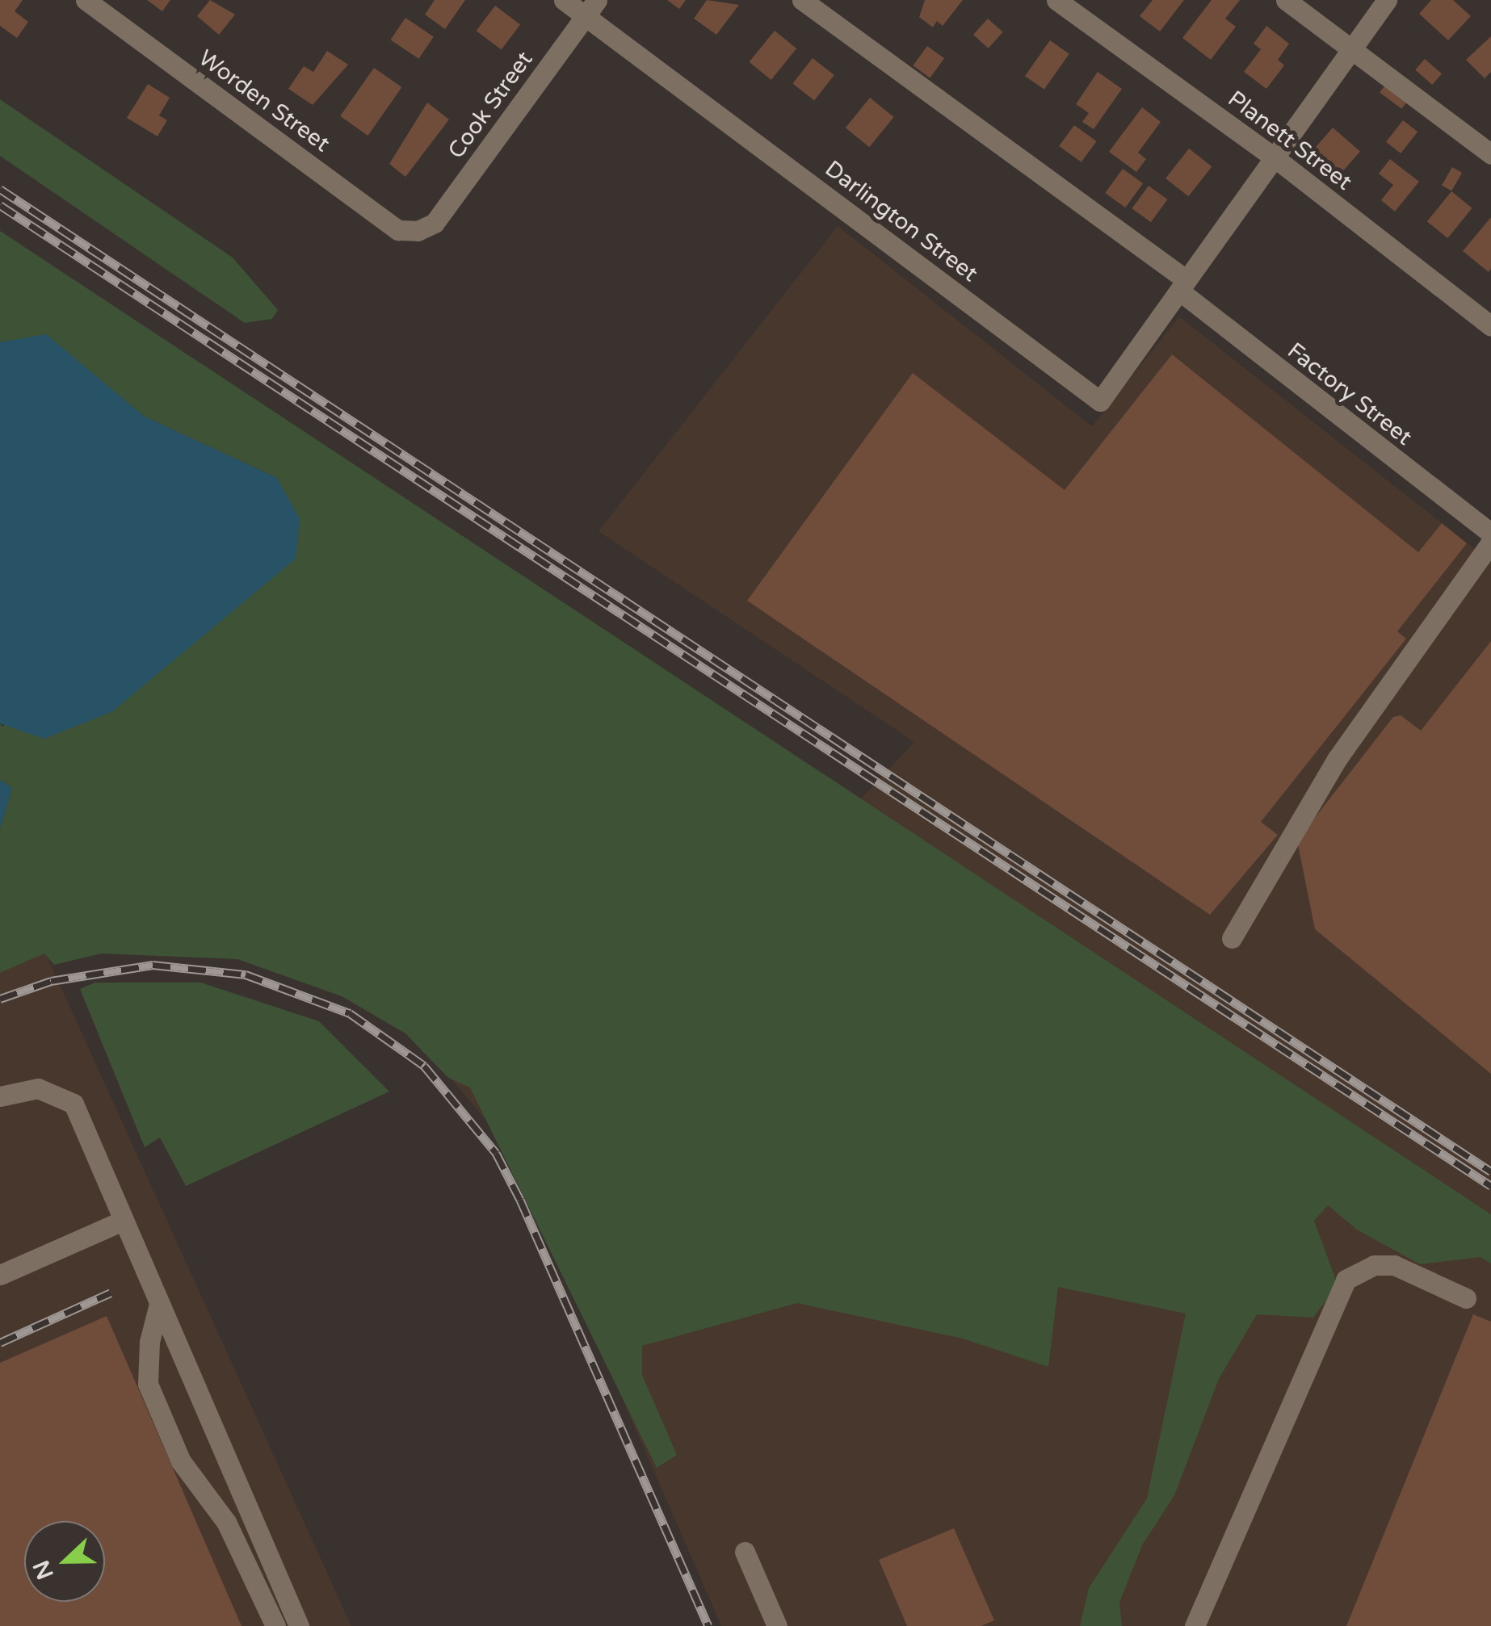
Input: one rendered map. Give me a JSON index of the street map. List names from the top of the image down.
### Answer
{
  "streets": {
    "street": [
      "Worden Street",
      "Cook Street",
      "Planett Street",
      "Darlington Street",
      "Factory Street"
    ]
  },
  "crossings": [
    ["Worden Street", "Cook Street"],
    ["Cook Street", "Darlington Street"],
    ["Darlington Street", "Factory Street"]
  ],
  "north": "left"
}
